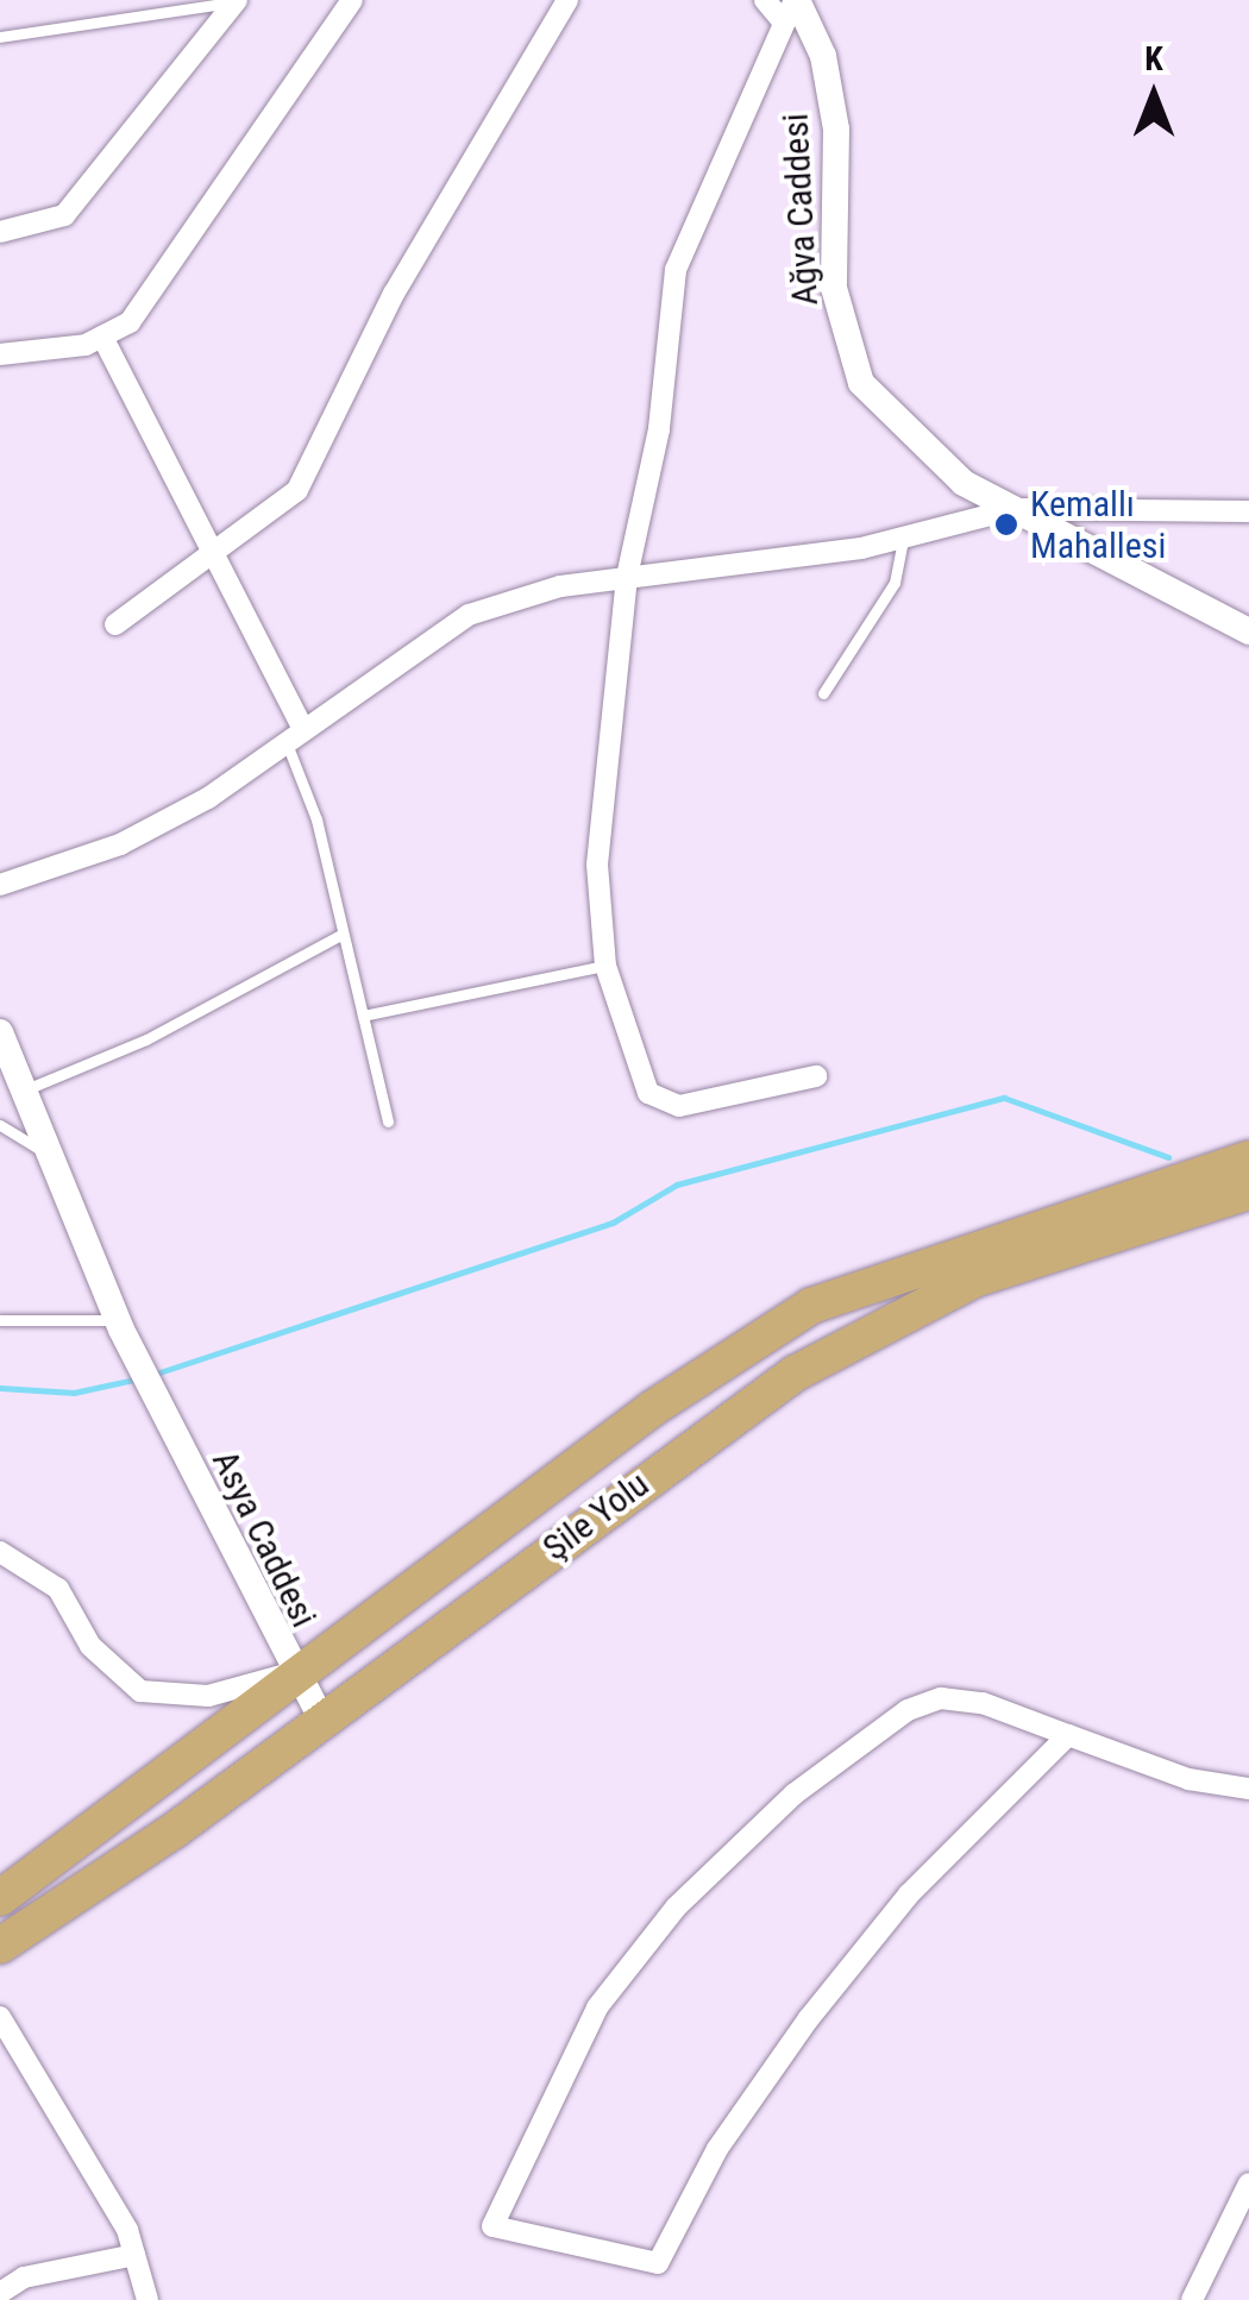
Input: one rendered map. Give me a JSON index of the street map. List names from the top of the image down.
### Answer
{
  "streets": {
    "highway": ["Şile Yolu"],
    "street": ["Ağva Caddesi", "Asya Caddesi"]
  },
  "crossings": [
    ["Şile Yolu", "Asya Caddesi"]
  ],
  "places": ["Kemallı Mahallesi"],
  "north": "top"
}
